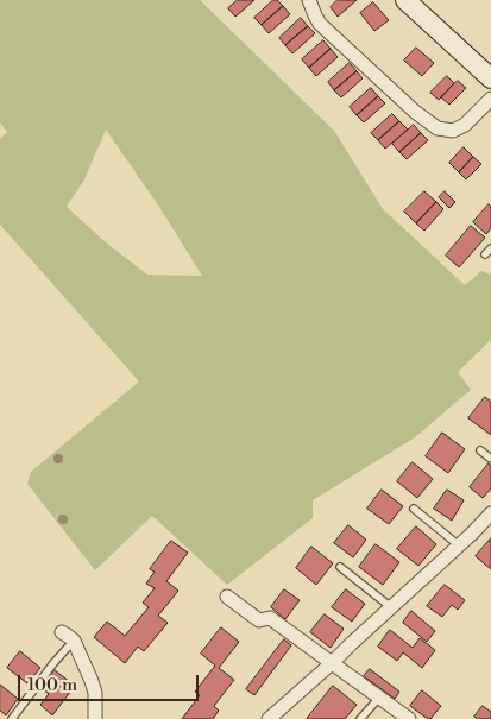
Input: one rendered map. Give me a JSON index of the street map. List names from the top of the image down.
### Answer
{
  "scale_bar": "100 m"
}
